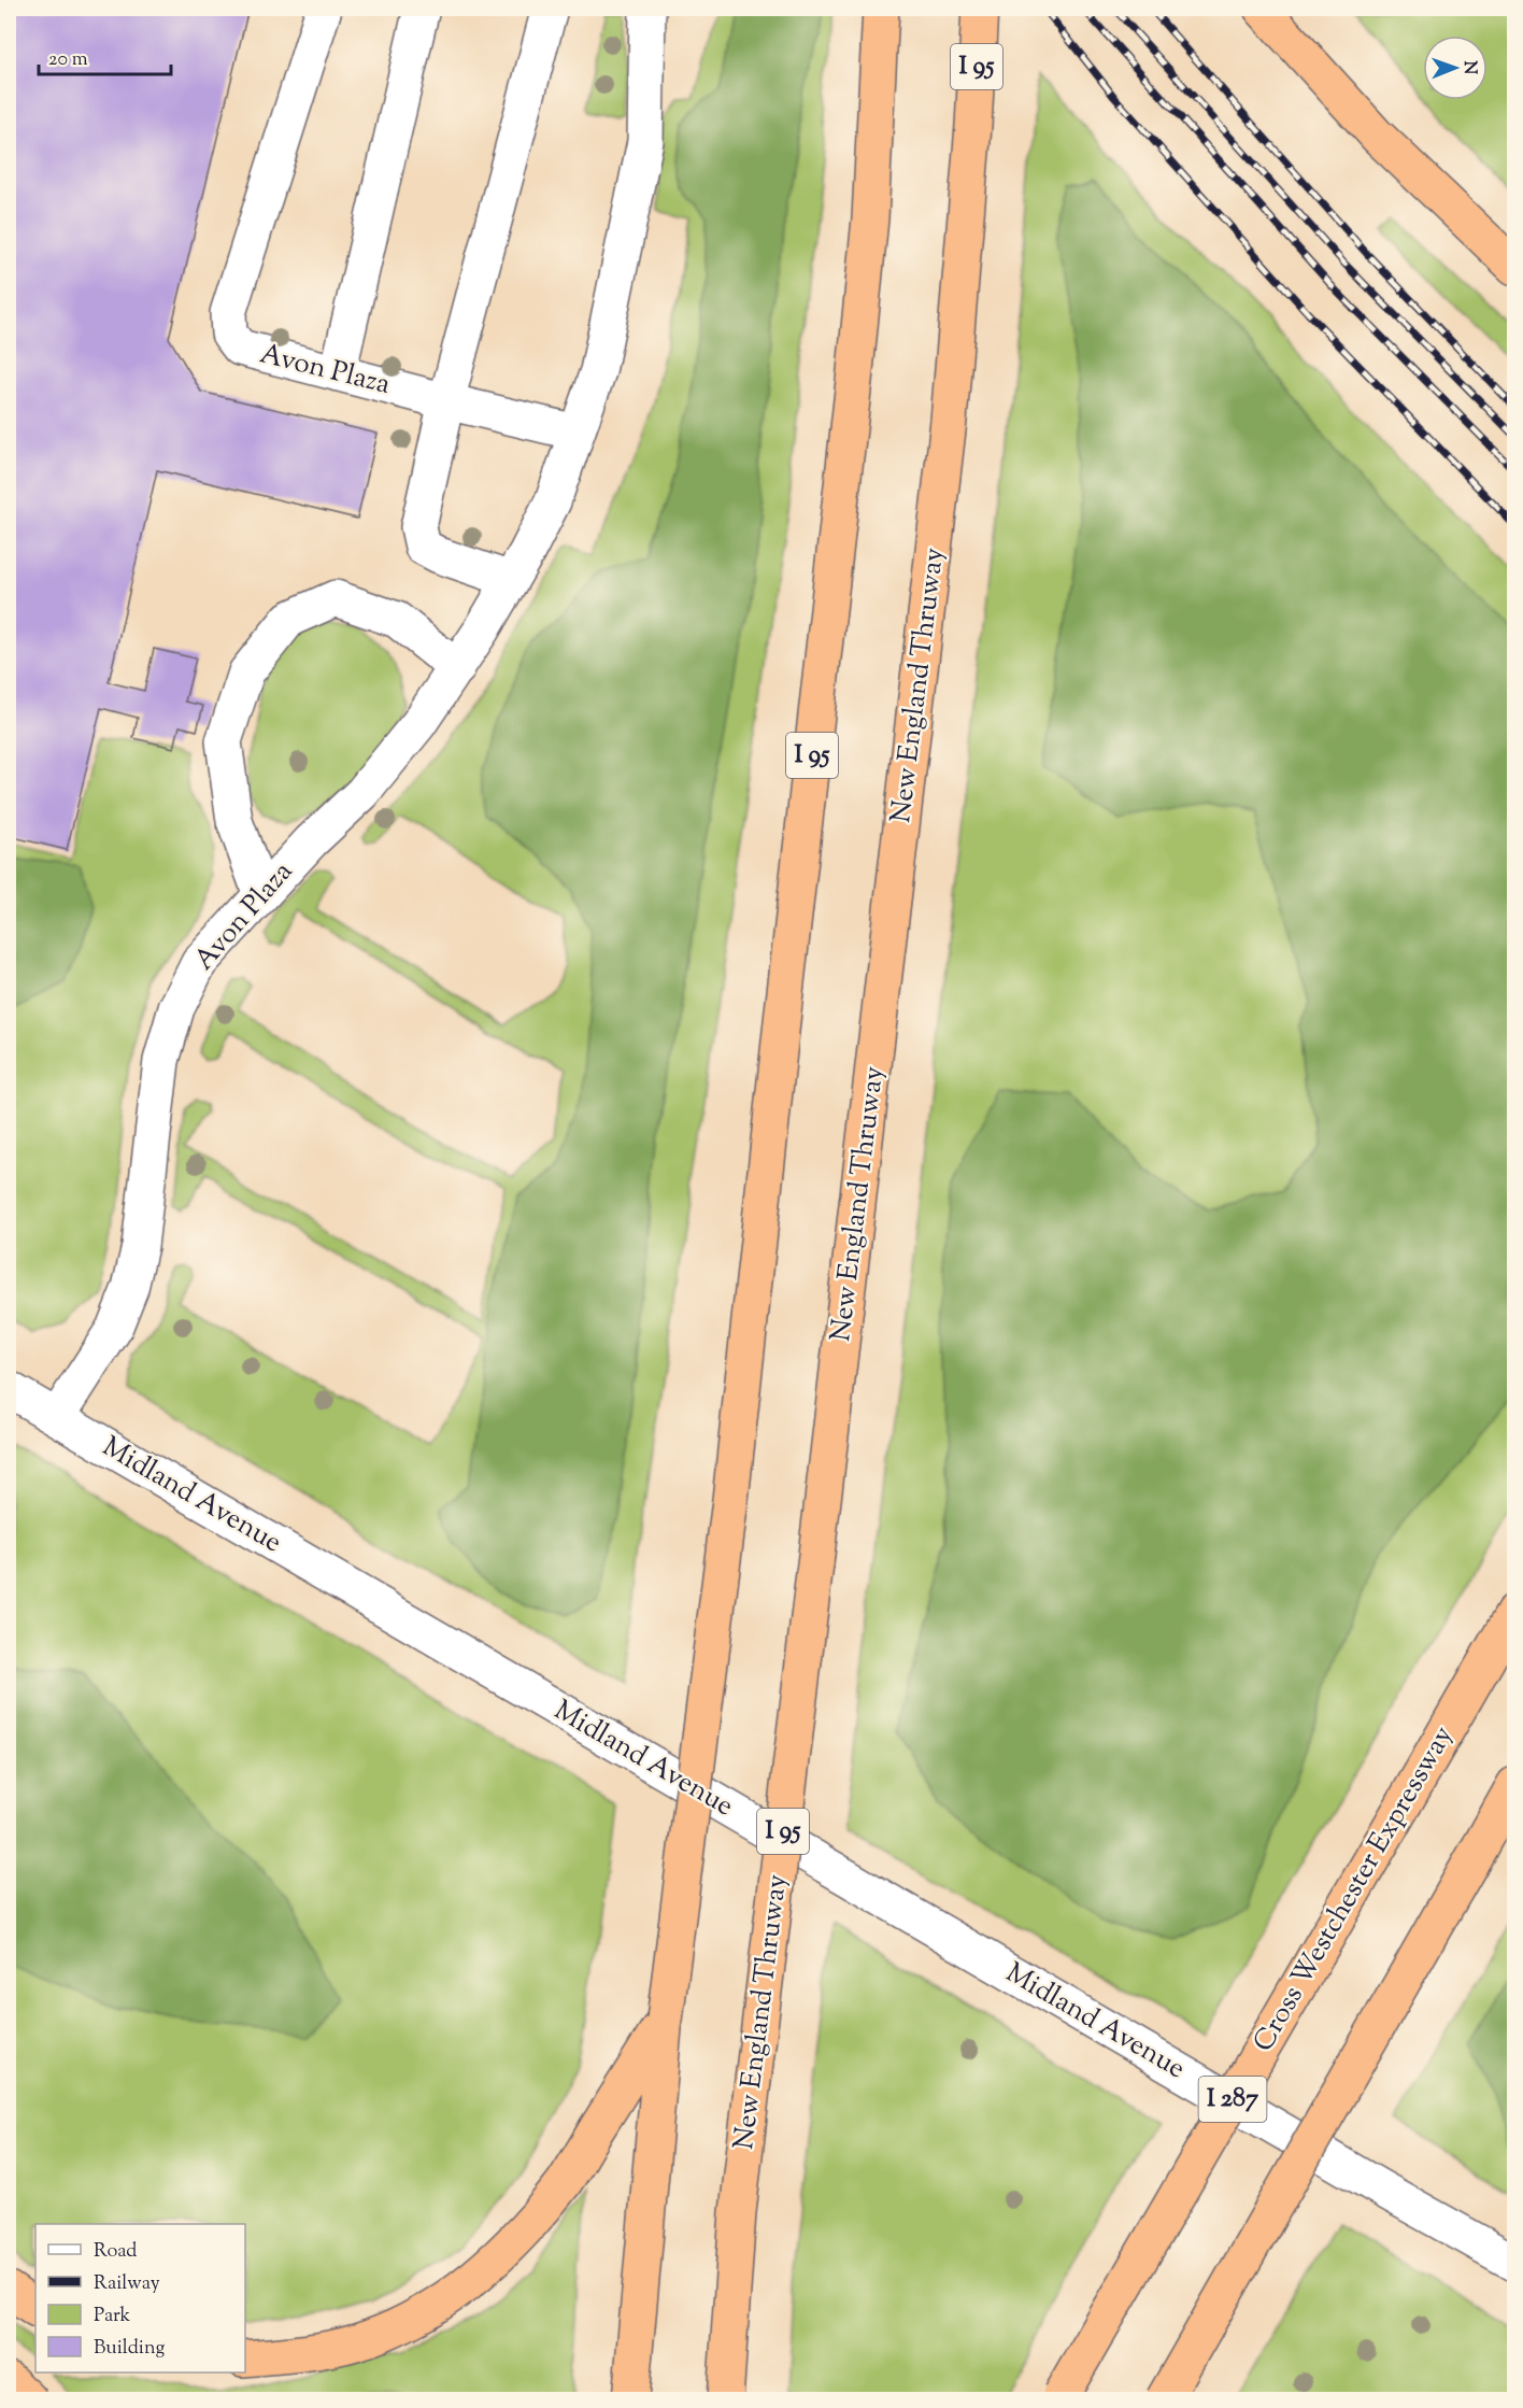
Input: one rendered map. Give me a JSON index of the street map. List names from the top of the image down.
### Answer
{
  "streets": {
    "highway": [
      "I 95",
      "New England Thruway",
      "Cross Westchester Expressway",
      "I 287"
    ],
    "street": ["Avon Plaza", "Midland Avenue"]
  },
  "crossings": [
    ["Avon Plaza", "Midland Avenue"]
  ],
  "legend": [
    "Road",
    "Railway",
    "Park",
    "Building"
  ],
  "scale_bar": "20 m",
  "north": "right"
}
